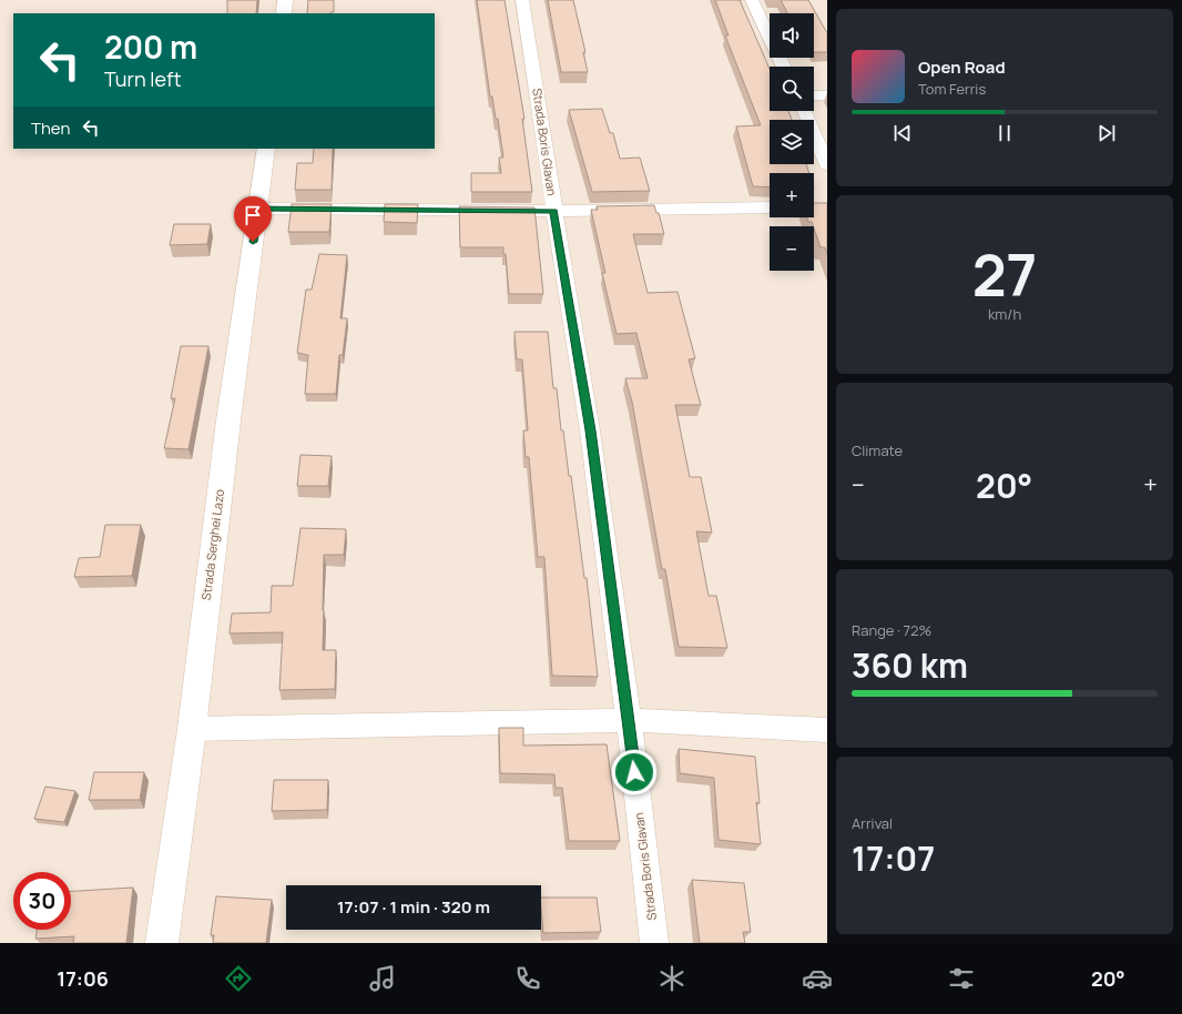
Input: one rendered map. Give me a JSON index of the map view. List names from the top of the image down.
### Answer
{
  "streets": {
    "street": ["Strada Boris Glavan", "Strada Serghei Lazo"]
  },
  "page": {
    "map_buttons": ["+", "−"],
    "turn": ["200 m", "Turn left"],
    "song": ["Open Road", "Tom Ferris"],
    "then": "Then",
    "tile": [
      ["27", "km/h"],
      "Climate",
      ["Range · 72%", "360 km"],
      ["Arrival", "17:07"]
    ],
    "heat": ["−", "20°", "+"],
    "limit": "30",
    "trip": "17:07 · 1 min · 320 m",
    "tabs": ["17:06", "20°"]
  }
}
